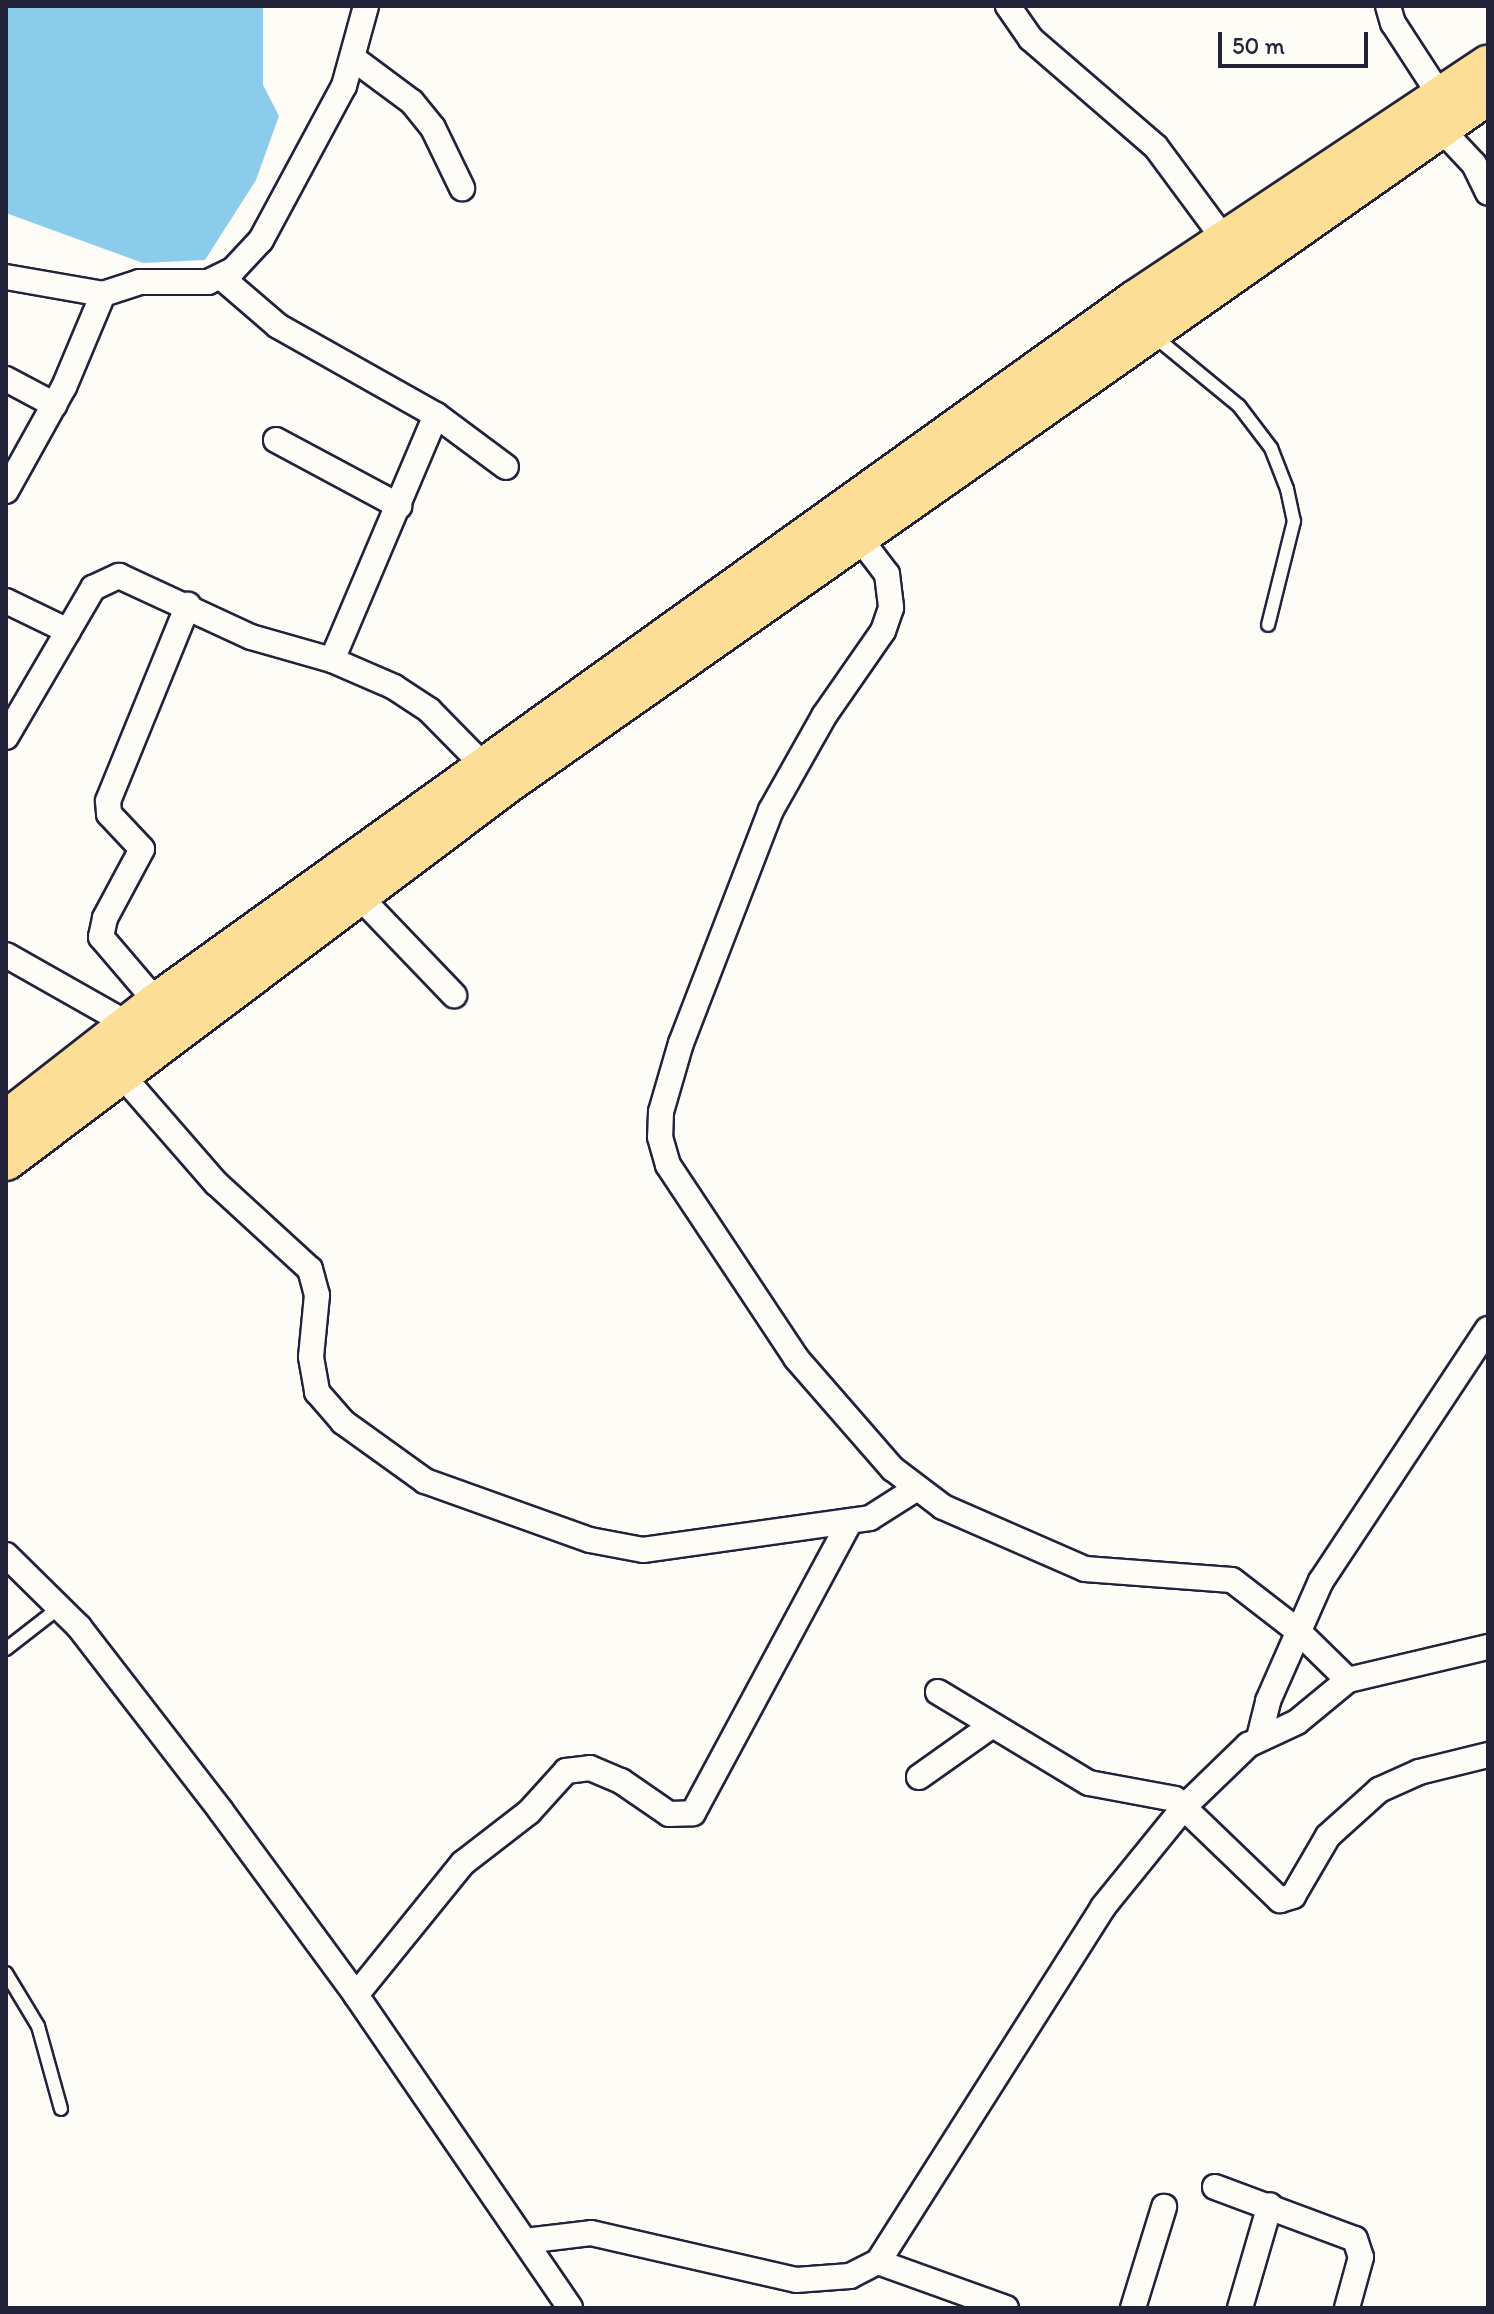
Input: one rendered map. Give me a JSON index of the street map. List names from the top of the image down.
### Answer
{
  "scale_bar": "50 m"
}
